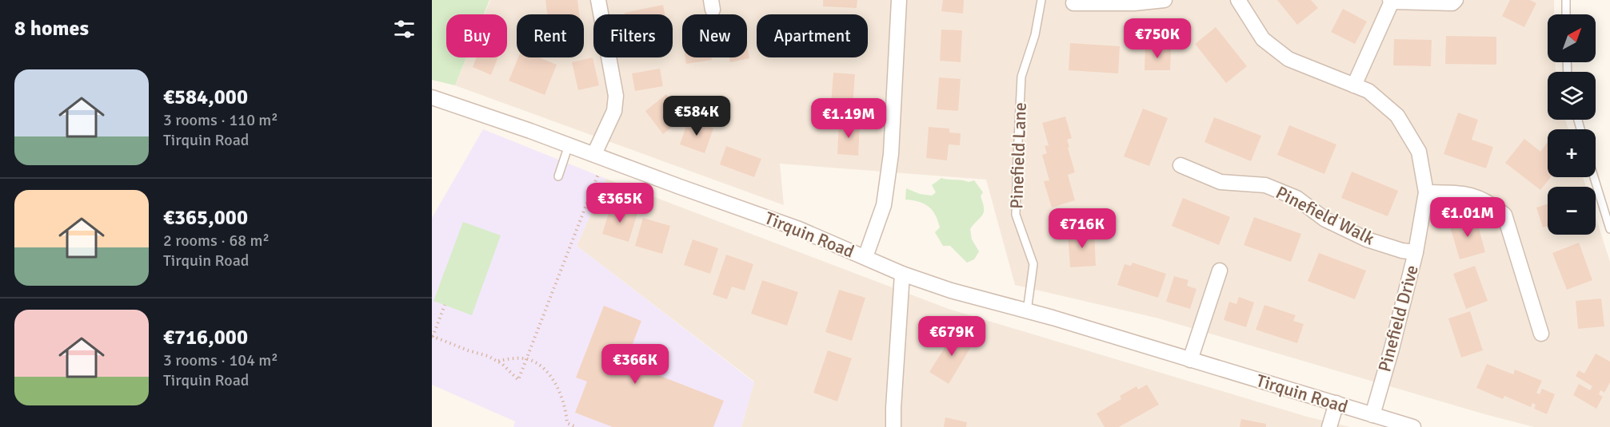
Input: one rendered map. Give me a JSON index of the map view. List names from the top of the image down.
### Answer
{
  "streets": {
    "street": ["Pinefield Walk", "Tirquin Road", "Pinefield Drive"],
    "lane": ["Pinefield Lane"]
  },
  "crossings": [
    ["Pinefield Lane", "Tirquin Road"],
    ["Pinefield Walk", "Pinefield Drive"],
    ["Tirquin Road", "Pinefield Drive"]
  ],
  "north": "top right",
  "page": {
    "heading": "8 homes",
    "map_buttons": ["+", "−"],
    "chip": [
      "Buy",
      "Rent",
      "Filters",
      "New",
      "Apartment"
    ],
    "price": [
      "€750K",
      "€584K",
      "€1.19M",
      "€365K",
      "€1.01M",
      "€716K",
      "€679K",
      "€366K"
    ],
    "list": [
      {
        "name": "€584,000",
        "note": "3 rooms · 110 m² · Tirquin Road"
      },
      {
        "name": "€365,000",
        "note": "2 rooms · 68 m² · Tirquin Road"
      },
      {
        "name": "€716,000",
        "note": "3 rooms · 104 m² · Tirquin Road"
      }
    ]
  }
}
